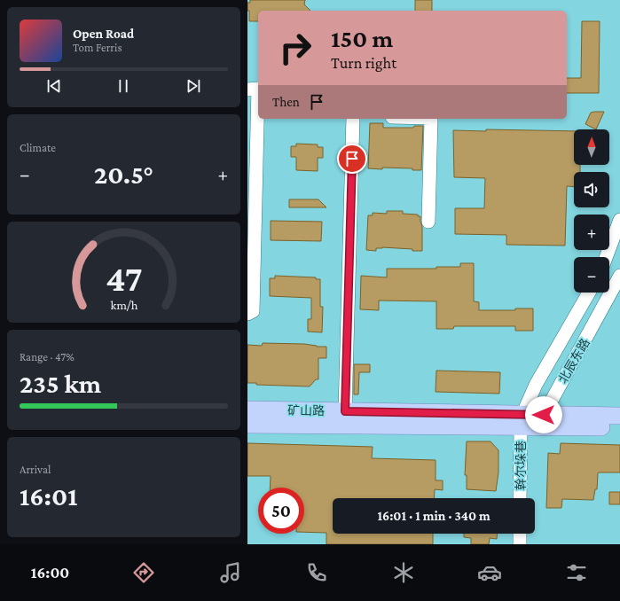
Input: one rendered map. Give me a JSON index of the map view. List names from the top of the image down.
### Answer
{
  "streets": {
    "main road": ["矿山路"],
    "street": ["北辰东路", "幹尔垛巷"]
  },
  "crossings": [
    ["北辰东路", "矿山路"],
    ["北辰东路", "幹尔垛巷"],
    ["矿山路", "幹尔垛巷"]
  ],
  "north": "top",
  "page": {
    "turn": ["150 m", "Turn right"],
    "song": ["Open Road", "Tom Ferris"],
    "then": "Then",
    "tile": [
      "Climate",
      ["Range · 47%", "235 km"],
      ["Arrival", "16:01"]
    ],
    "map_buttons": ["+", "−"],
    "heat": ["−", "20.5°", "+"],
    "limit": "50",
    "trip": "16:01 · 1 min · 340 m",
    "tabs": "16:00",
    "gauge": ["47", "km/h"]
  }
}
